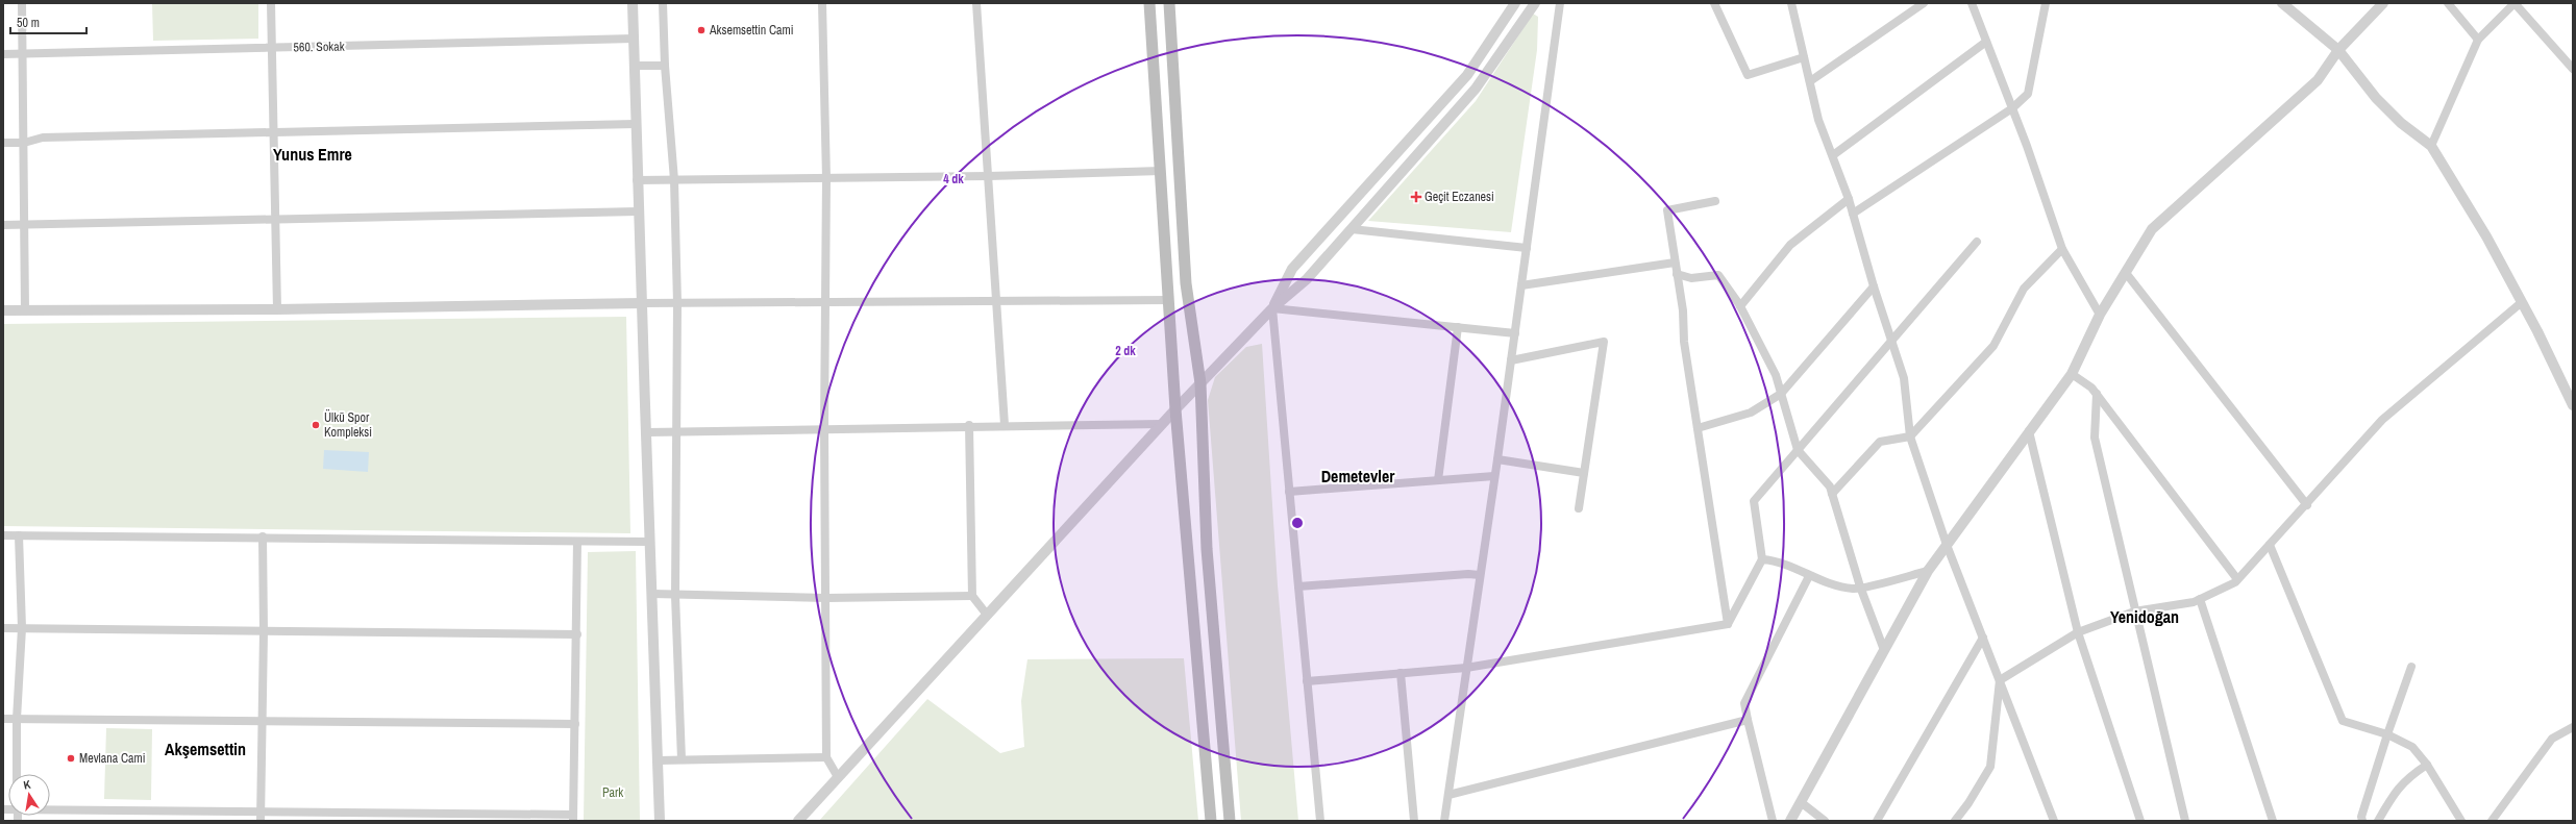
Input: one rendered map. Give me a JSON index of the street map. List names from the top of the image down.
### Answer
{
  "streets": {
    "street": ["560. Sokak"]
  },
  "districts": [
    "Yunus Emre",
    "Demetevler",
    "Yenidoğan",
    "Akşemsettin"
  ],
  "parks": ["Park"],
  "places": {
    "other": ["Aksemsettin Cami", "Ülkü Spor Kompleksi", "Mevlana Cami"],
    "health": ["Geçit Eczanesi"]
  },
  "scale_bar": "50 m",
  "north": "top",
  "rings": ["4 dk", "2 dk"]
}
